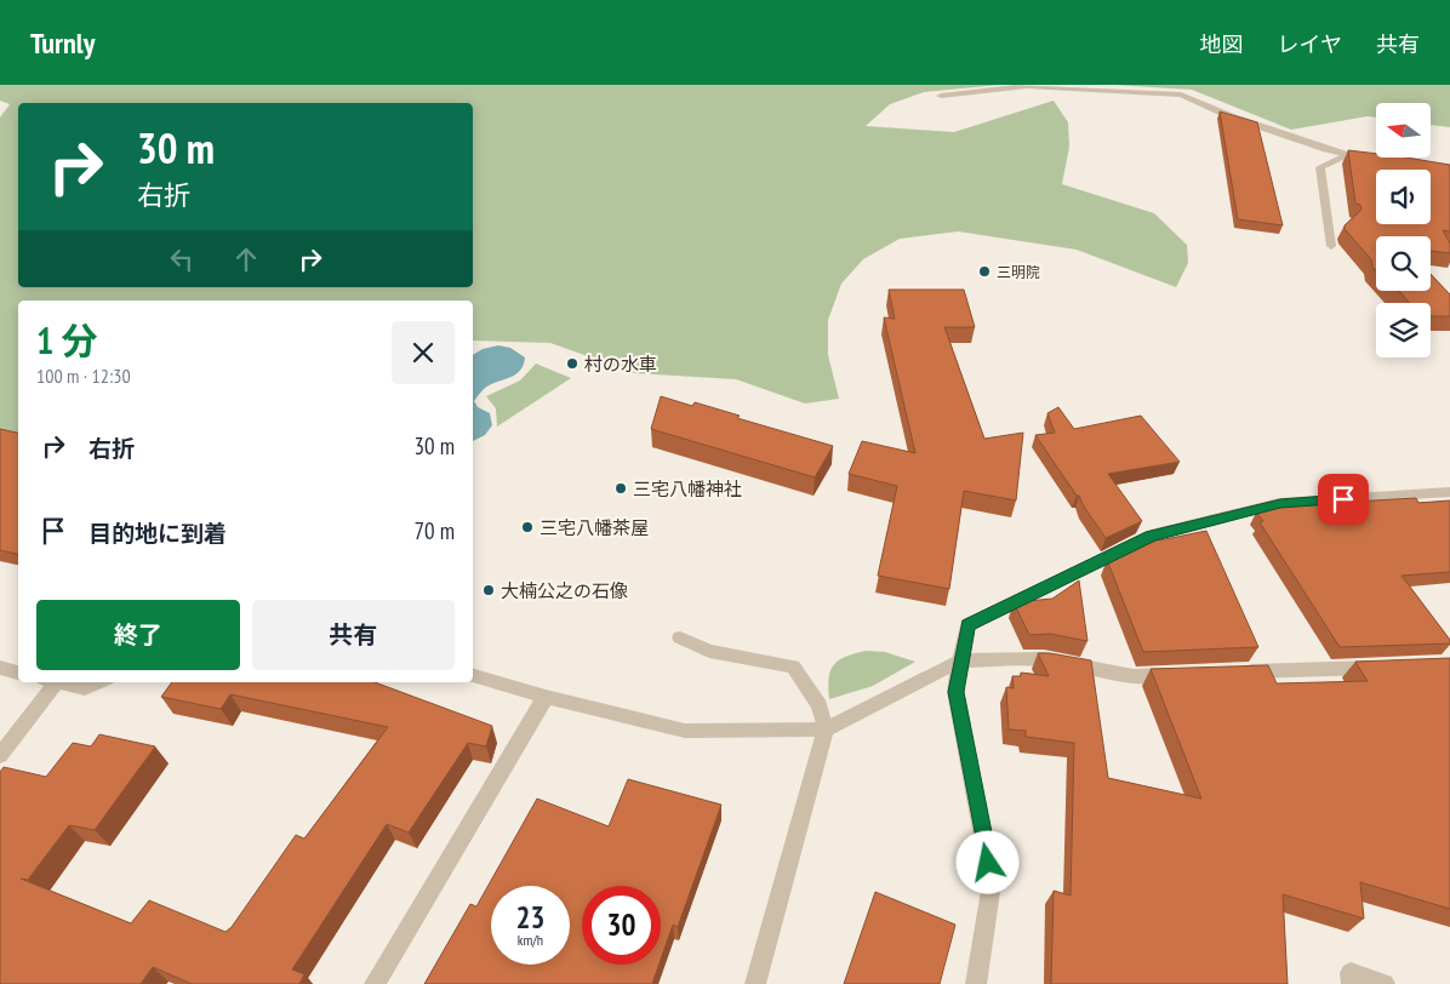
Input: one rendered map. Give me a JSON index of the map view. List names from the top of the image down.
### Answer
{
  "places": [
    "三明院",
    "村の水車",
    "三宅八幡神社",
    "三宅八幡茶屋",
    "大楠公之の石像"
  ],
  "north": "left",
  "page": {
    "header": "Turnly",
    "nav": ["地図", "レイヤ", "共有"],
    "turn": ["30 m", "右折"],
    "heading": ["1 分", "100 m · 12:30"],
    "list": [
      {
        "name": "右折",
        "value": "30 m"
      },
      {
        "name": "目的地に到着",
        "value": "70 m"
      }
    ],
    "buttons": ["終了", "共有"],
    "speed": "23 km/h",
    "limit": "30"
  }
}
